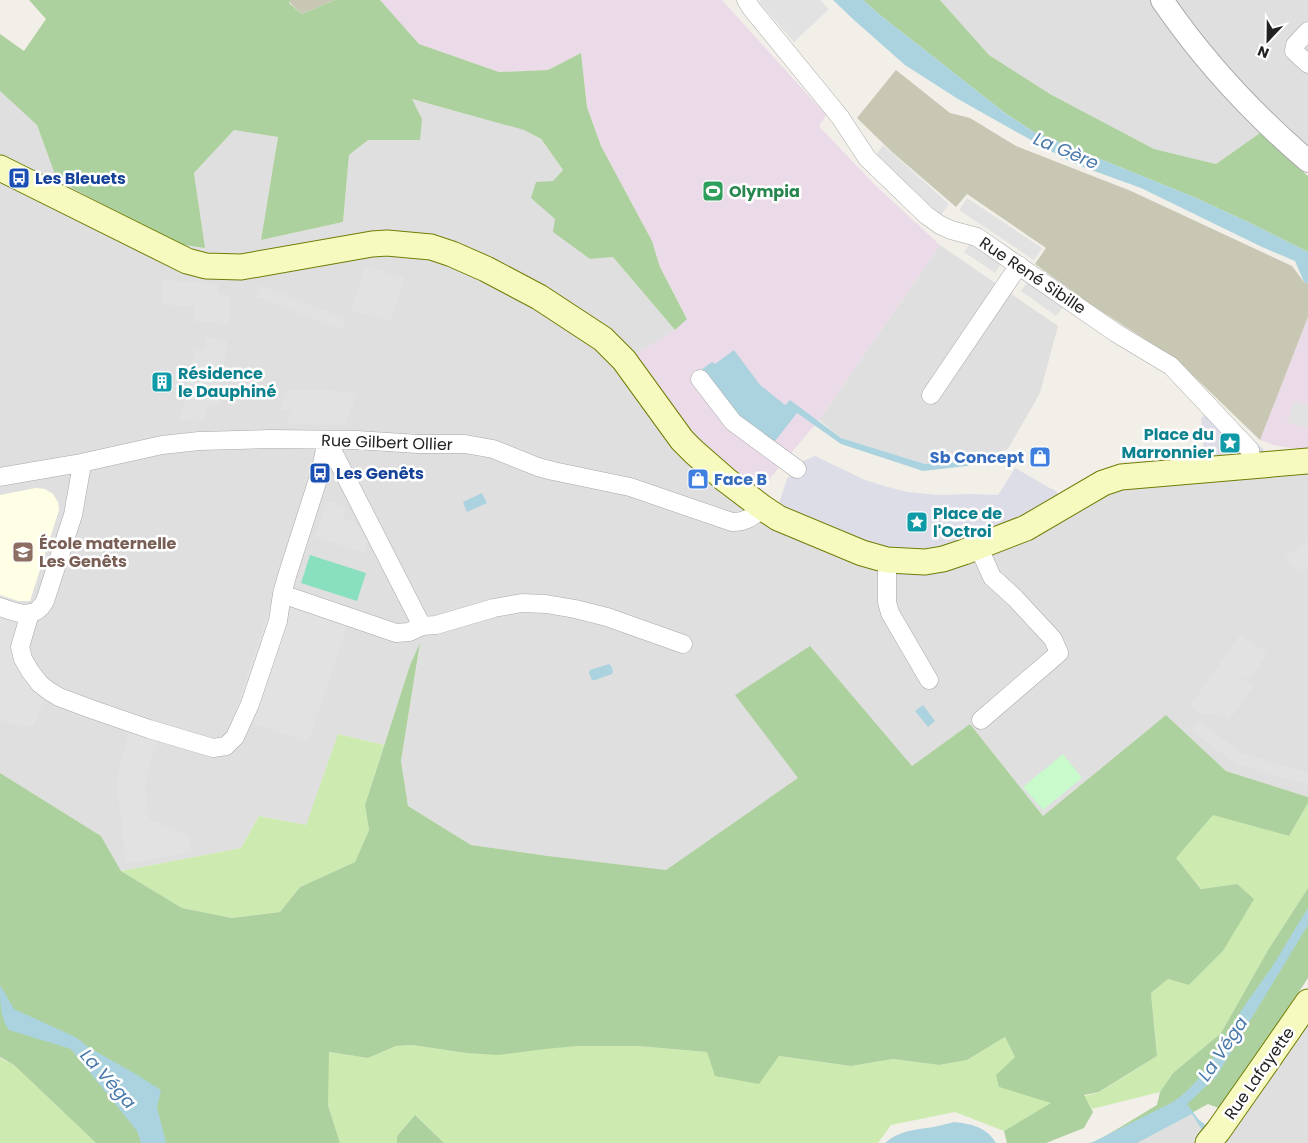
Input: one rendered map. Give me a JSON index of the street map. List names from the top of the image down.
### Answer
{
  "streets": {
    "main road": ["Rue Lafayette"],
    "street": ["Rue René Sibille", "Rue Gilbert Ollier"]
  },
  "water": ["La Gère", "La Véga"],
  "places": {
    "bus stop": ["Les Bleuets", "Les Genêts"],
    "sports": ["Olympia"],
    "building": ["Résidence le Dauphiné"],
    "place": ["Place du Marronnier", "Place de l'Octroi"],
    "shop": ["Sb Concept", "Face B"],
    "school or university": ["École maternelle Les Genêts"]
  },
  "north": "bottom"
}
